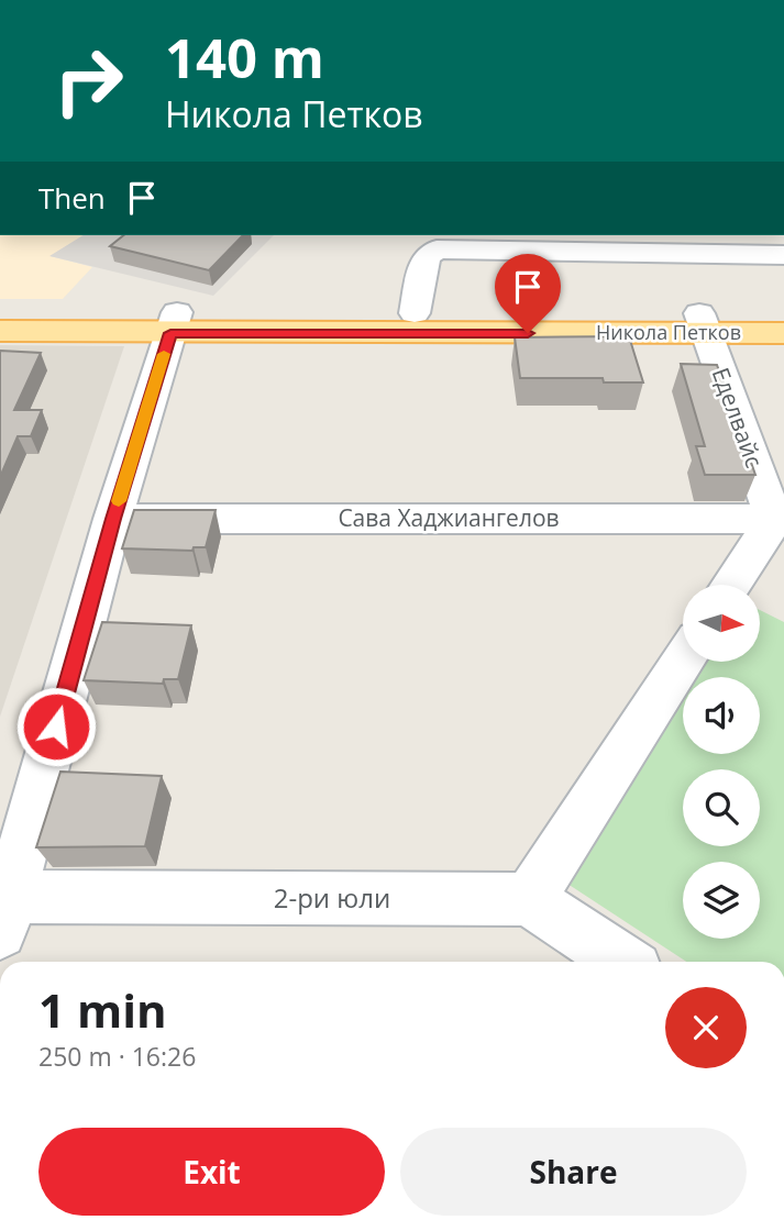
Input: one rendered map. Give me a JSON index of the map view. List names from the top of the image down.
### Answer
{
  "streets": {
    "main road": ["Никола Петков"],
    "street": ["Еделвайс", "Сава Хаджиангелов", "2-ри юли"]
  },
  "crossings": [
    ["Никола Петков", "Еделвайс"],
    ["Еделвайс", "Сава Хаджиангелов"]
  ],
  "north": "right",
  "page": {
    "turn": ["140 m", "Никола Петков"],
    "then": "Then",
    "heading": ["1 min", "250 m · 16:26"],
    "buttons": ["Exit", "Share"]
  }
}
